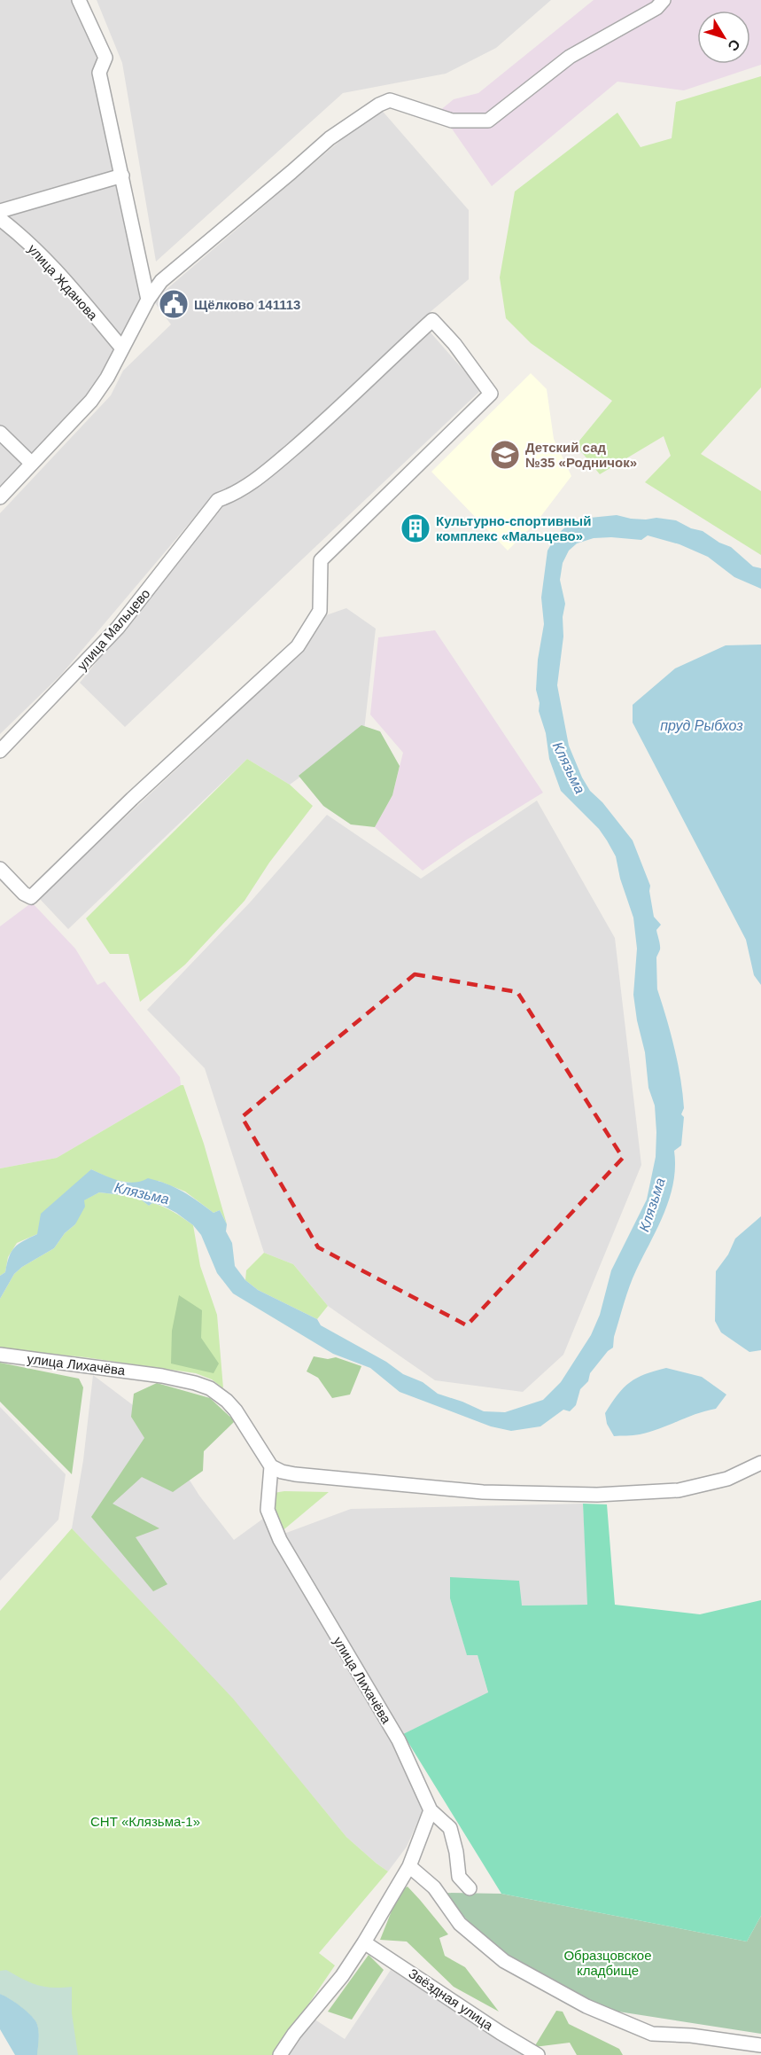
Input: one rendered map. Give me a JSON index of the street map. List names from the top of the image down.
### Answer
{
  "streets": {
    "street": [
      "улица Жданова",
      "улица Мальцево",
      "улица Лихачёва",
      "Звёздная улица"
    ]
  },
  "water": ["пруд Рыбхоз", "Клязьма"],
  "parks": ["СНТ «Клязьма-1»", "Образцовское кладбище"],
  "places": {
    "public building": ["Щёлково 141113"],
    "school or university": ["Детский сад №35 «Родничок»"],
    "building": ["Культурно-спортивный комплекс «Мальцево»"]
  },
  "north": "bottom right"
}
